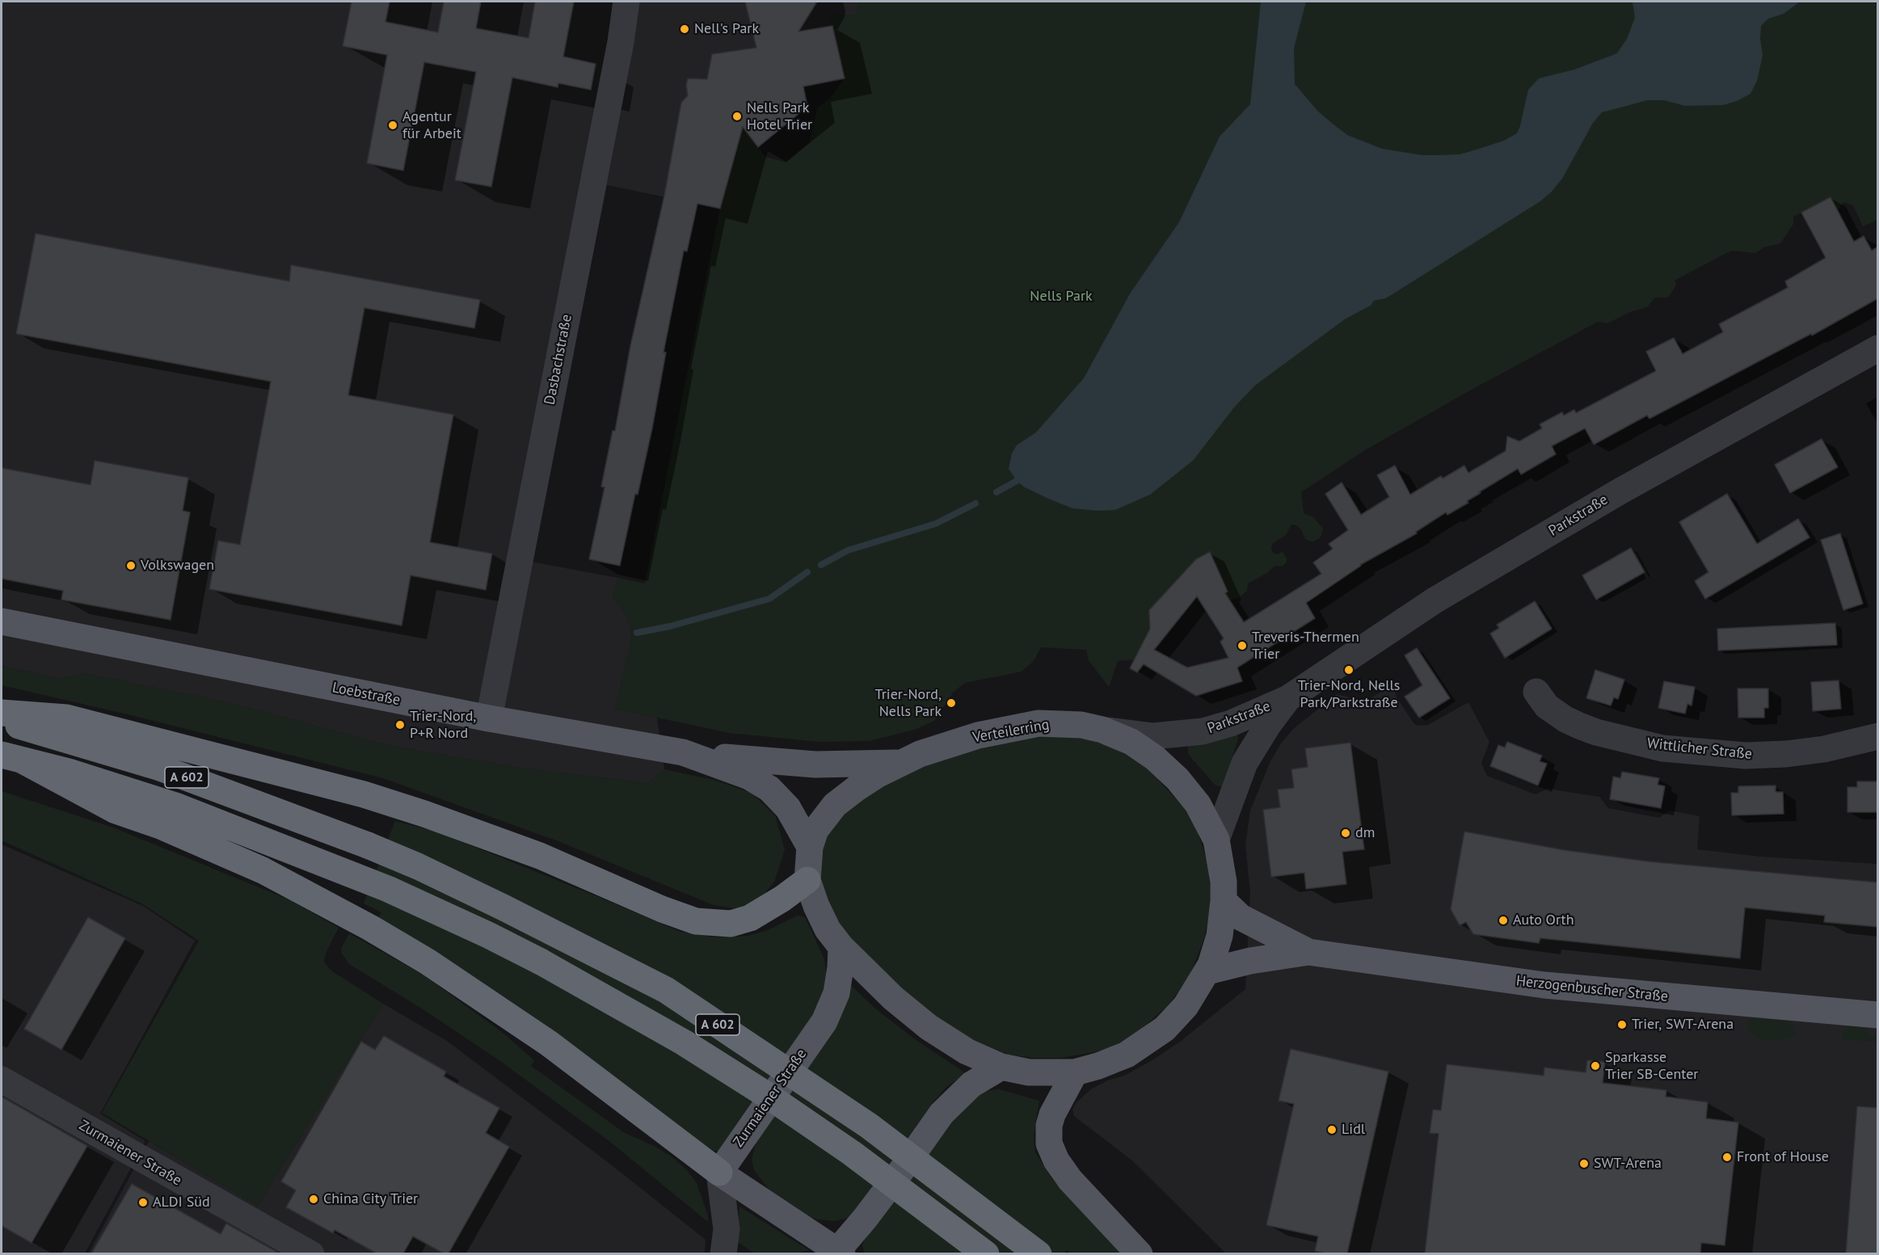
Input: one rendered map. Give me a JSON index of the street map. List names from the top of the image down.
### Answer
{
  "streets": {
    "highway": ["A 602"],
    "main road": [
      "Loebstraße",
      "Verteilerring",
      "Herzogenbuscher Straße",
      "Zurmaiener Straße"
    ],
    "street": ["Dasbachstraße", "Parkstraße", "Wittlicher Straße"]
  },
  "crossings": [
    ["Dasbachstraße", "Loebstraße"],
    ["Parkstraße", "Verteilerring"],
    ["Loebstraße", "Verteilerring"],
    ["Verteilerring", "Herzogenbuscher Straße"],
    ["Verteilerring", "Zurmaiener Straße"]
  ],
  "parks": ["Nells Park"],
  "places": [
    "Nell's Park",
    "Nells Park Hotel Trier",
    "Agentur für Arbeit",
    "Volkswagen",
    "Treveris-Thermen Trier",
    "Trier-Nord, Nells Park/Parkstraße",
    "Trier-Nord, Nells Park",
    "Trier-Nord, P+R Nord",
    "dm",
    "Auto Orth",
    "Trier, SWT-Arena",
    "Sparkasse Trier SB-Center",
    "Lidl",
    "Front of House",
    "SWT-Arena",
    "China City Trier",
    "ALDI Süd"
  ]
}
